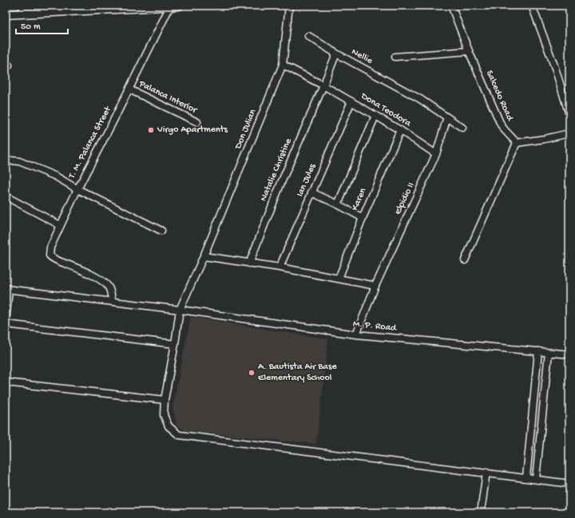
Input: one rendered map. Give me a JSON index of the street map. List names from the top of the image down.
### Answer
{
  "streets": {
    "street": [
      "Nellie",
      "Salcedo Road",
      "Palanca Interior",
      "Dona Teodora",
      "Don Julian",
      "T. M. Palanca Street",
      "Natalie Christine",
      "Ian Jules",
      "Elpidio II",
      "Karen",
      "M. P. Road"
    ]
  },
  "crossings": [
    ["Nellie", "Dona Teodora"],
    ["Nellie", "Natalie Christine"],
    ["Nellie", "Elpidio II"],
    ["Palanca Interior", "T. M. Palanca Street"],
    ["Dona Teodora", "Natalie Christine"],
    ["Dona Teodora", "Ian Jules"],
    ["Dona Teodora", "Elpidio II"],
    ["Dona Teodora", "Karen"],
    ["Don Julian", "M. P. Road"],
    ["T. M. Palanca Street", "M. P. Road"],
    ["Elpidio II", "M. P. Road"]
  ],
  "places": ["Virgo Apartments", "A. Bautista Air Base Elementary School"],
  "scale_bar": "50 m"
}
